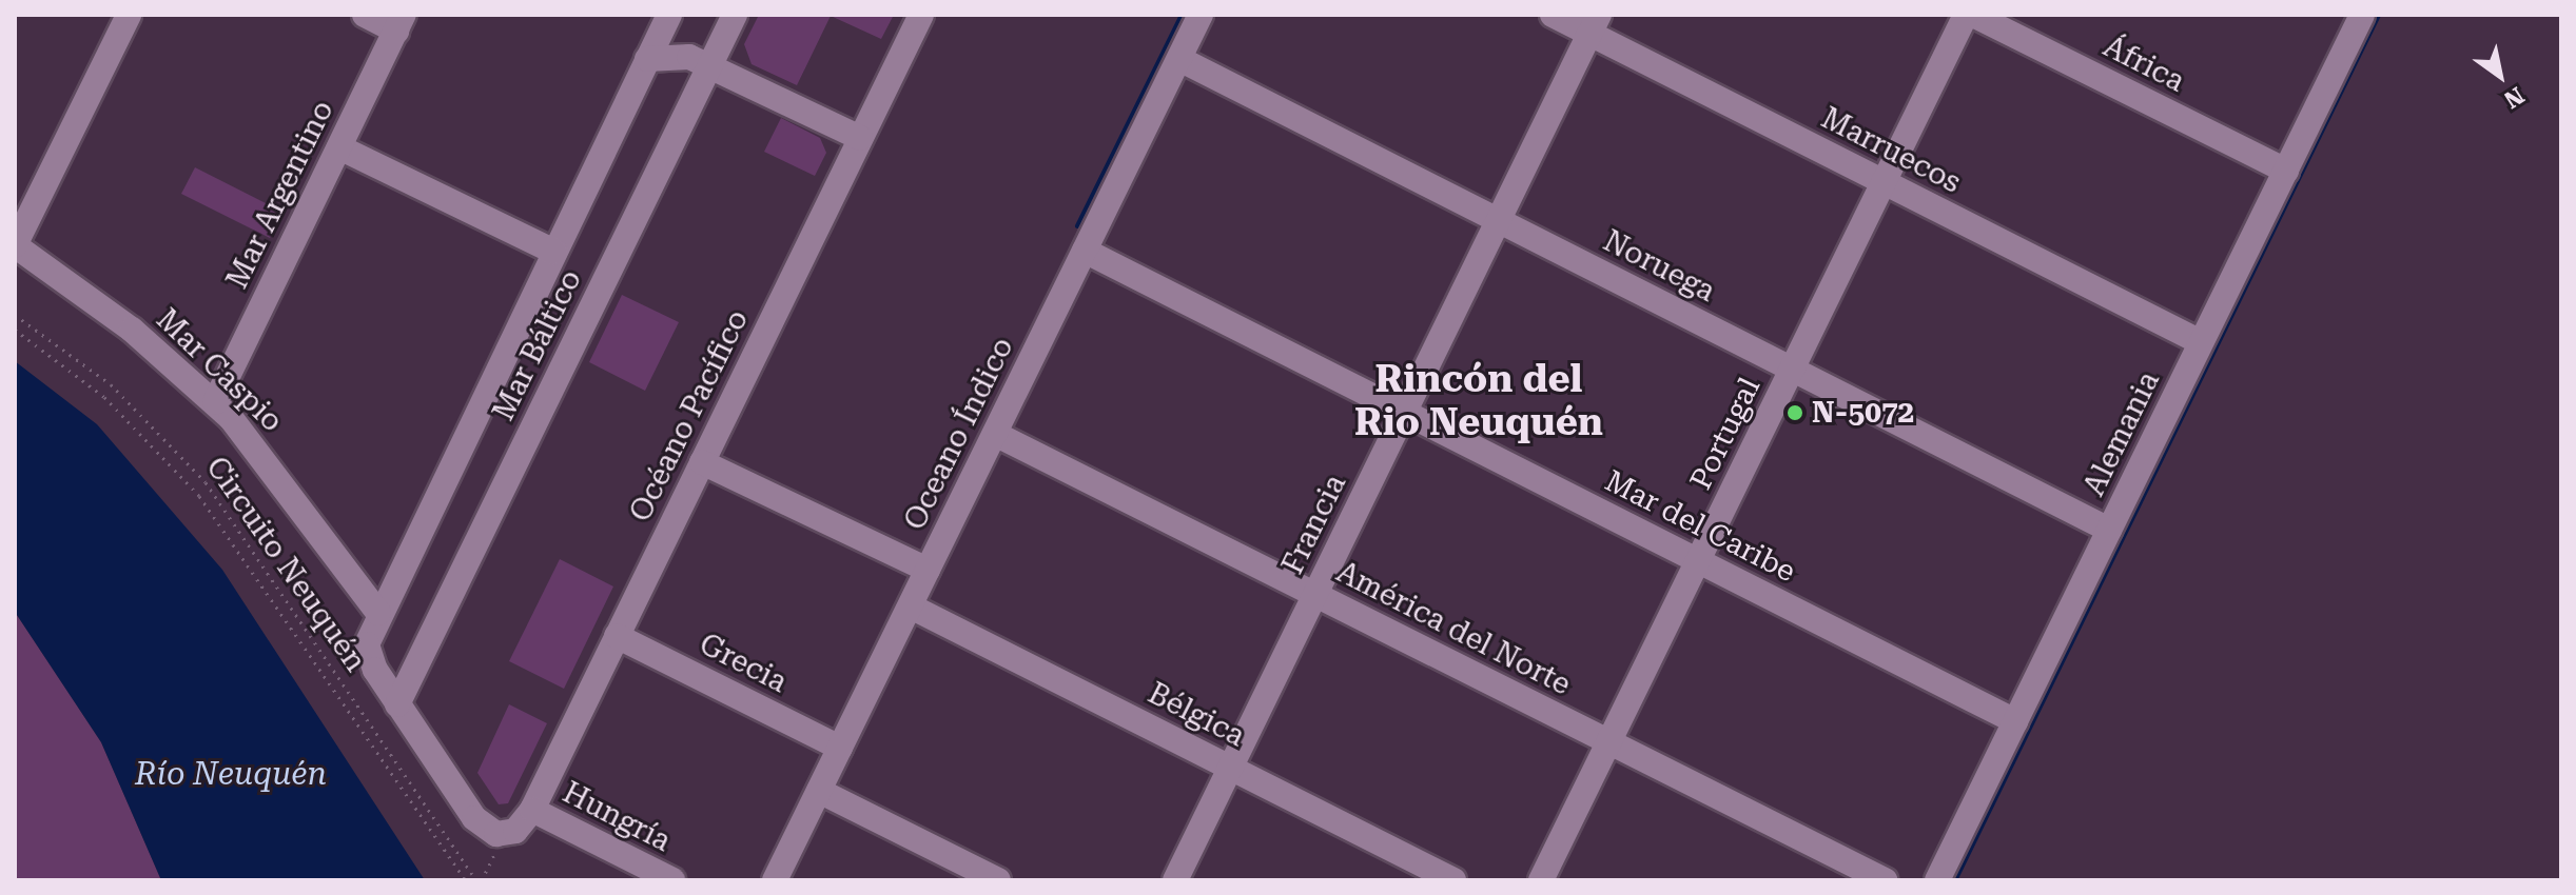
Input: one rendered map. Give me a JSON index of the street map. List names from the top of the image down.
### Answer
{
  "streets": {
    "street": [
      "África",
      "Marruecos",
      "Mar Argentino",
      "Noruega",
      "Mar Báltico",
      "Mar Caspio",
      "Océano Pacífico",
      "Oceano Índico",
      "Portugal",
      "Alemania",
      "Francia",
      "Mar del Caribe",
      "América del Norte",
      "Grecia",
      "Bélgica",
      "Hungría"
    ],
    "path": ["Circuito Neuquén"]
  },
  "crossings": [
    ["África", "Alemania"],
    ["Marruecos", "Portugal"],
    ["Marruecos", "Alemania"],
    ["Marruecos", "Francia"],
    ["Mar Argentino", "Mar Caspio"],
    ["Noruega", "Oceano Índico"],
    ["Noruega", "Portugal"],
    ["Noruega", "Alemania"],
    ["Noruega", "Francia"],
    ["Mar Báltico", "Mar Caspio"],
    ["Océano Pacífico", "Grecia"],
    ["Océano Pacífico", "Hungría"],
    ["Oceano Índico", "Mar del Caribe"],
    ["Oceano Índico", "América del Norte"],
    ["Oceano Índico", "Grecia"],
    ["Oceano Índico", "Bélgica"],
    ["Portugal", "Mar del Caribe"],
    ["Portugal", "América del Norte"],
    ["Alemania", "Mar del Caribe"],
    ["Francia", "Mar del Caribe"],
    ["Francia", "América del Norte"],
    ["Francia", "Bélgica"]
  ],
  "districts": ["Rincón del Rio Neuquén"],
  "water": ["Río Neuquén"],
  "places": ["N-5072"],
  "north": "bottom right"
}
